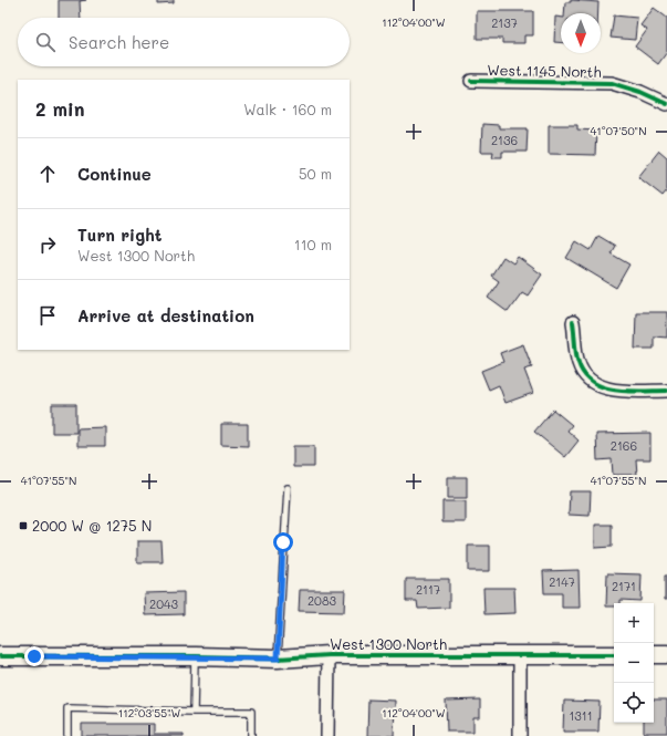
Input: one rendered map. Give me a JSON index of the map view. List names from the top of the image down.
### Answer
{
  "streets": {
    "street": ["West 1145 North", "West 1300 North"]
  },
  "places": {
    "transit": ["2000 W @ 1275 N"]
  },
  "house_numbers": [
    "2137",
    "2136",
    "2166",
    "2147",
    "2171",
    "2117",
    "2083",
    "2043",
    "1311"
  ],
  "north": "bottom",
  "page": {
    "search": "Search here",
    "heading": ["2 min", "Walk · 160 m"],
    "list": [
      ["Continue", "50 m"],
      ["Turn right", "West 1300 North", "110 m"],
      "Arrive at destination"
    ],
    "map_buttons": ["+", "−"]
  },
  "coordinates": [
    "112°04'00\"W",
    "41°07'50\"N",
    "41°07'55\"N",
    "112°03'55\"W"
  ]
}
